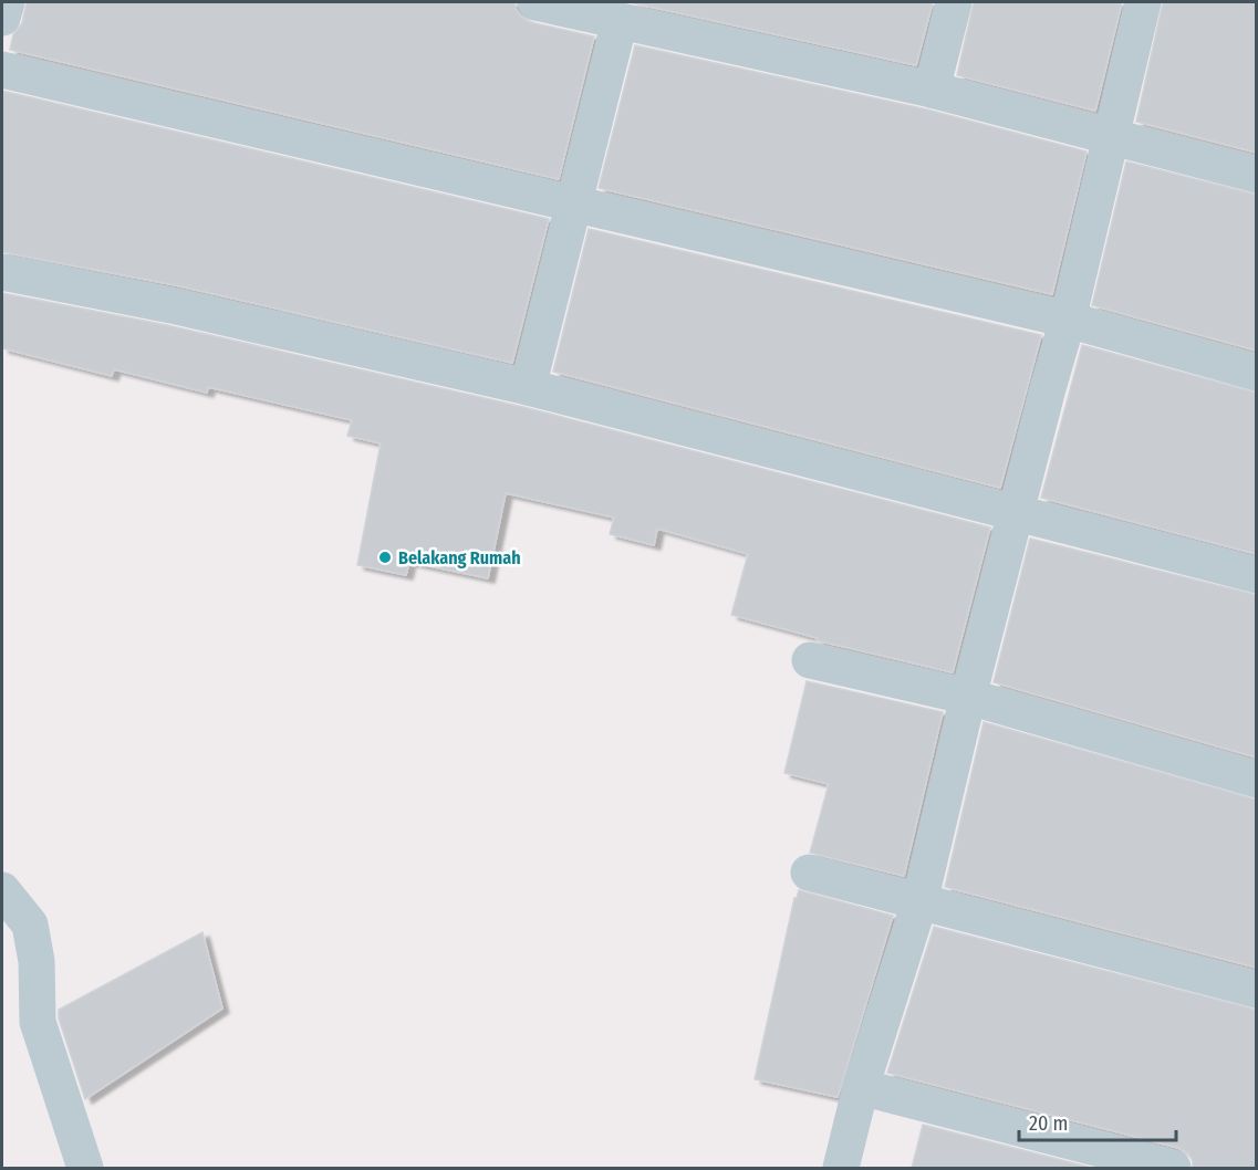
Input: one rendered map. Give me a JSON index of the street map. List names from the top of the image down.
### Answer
{
  "places": ["Belakang Rumah"],
  "scale_bar": "20 m"
}
